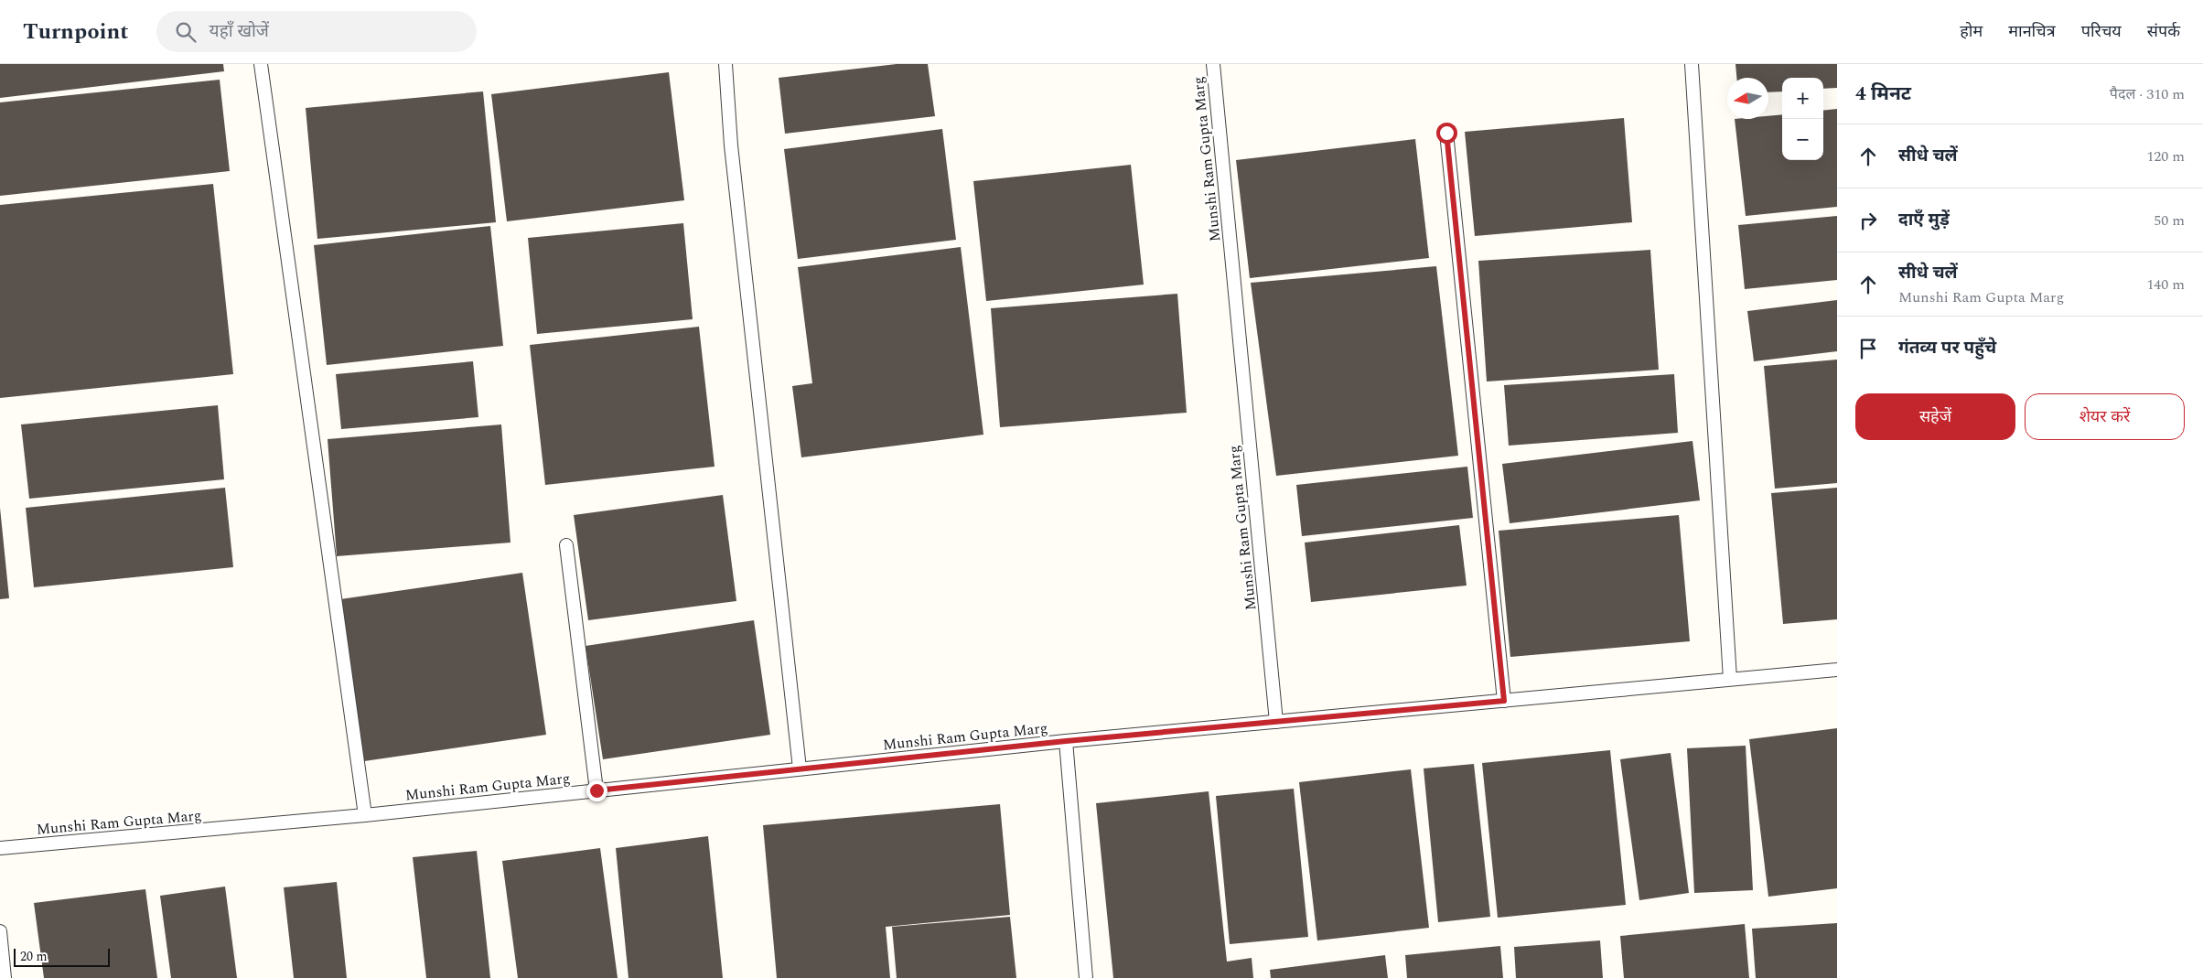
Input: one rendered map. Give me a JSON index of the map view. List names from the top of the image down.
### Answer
{
  "streets": {
    "lane": ["Munshi Ram Gupta Marg"]
  },
  "scale_bar": "20 m",
  "north": "left",
  "page": {
    "header": "Turnpoint",
    "search": "यहाँ खोजें",
    "nav": [
      "होम",
      "मानचित्र",
      "परिचय",
      "संपर्क"
    ],
    "heading": ["4 मिनट", "पैदल · 310 m"],
    "map_buttons": ["+", "−"],
    "list": [
      ["सीधे चलें", "120 m"],
      ["दाएँ मुड़ें", "50 m"],
      ["सीधे चलें", "Munshi Ram Gupta Marg", "140 m"],
      "गंतव्य पर पहुँचे"
    ],
    "buttons": ["सहेजें", "शेयर करें"],
    "scale": "20 m"
  }
}
